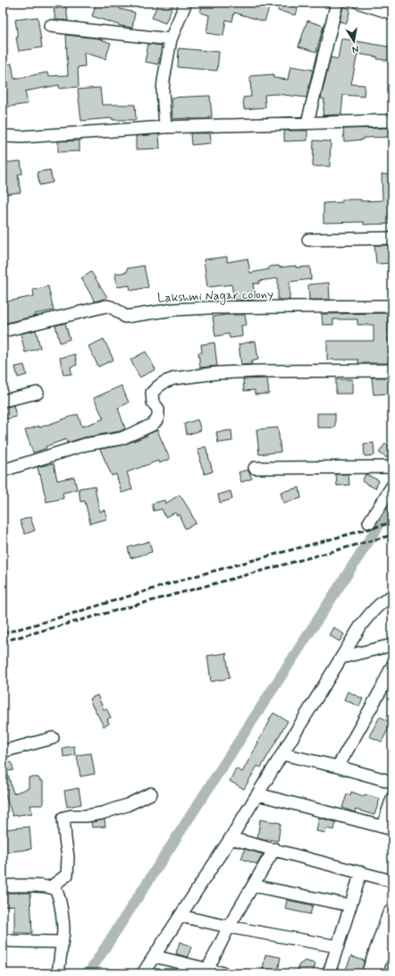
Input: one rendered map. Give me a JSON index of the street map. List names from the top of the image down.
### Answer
{
  "streets": {
    "street": ["Lakshmi Nagar colony"]
  },
  "north": "bottom"
}
